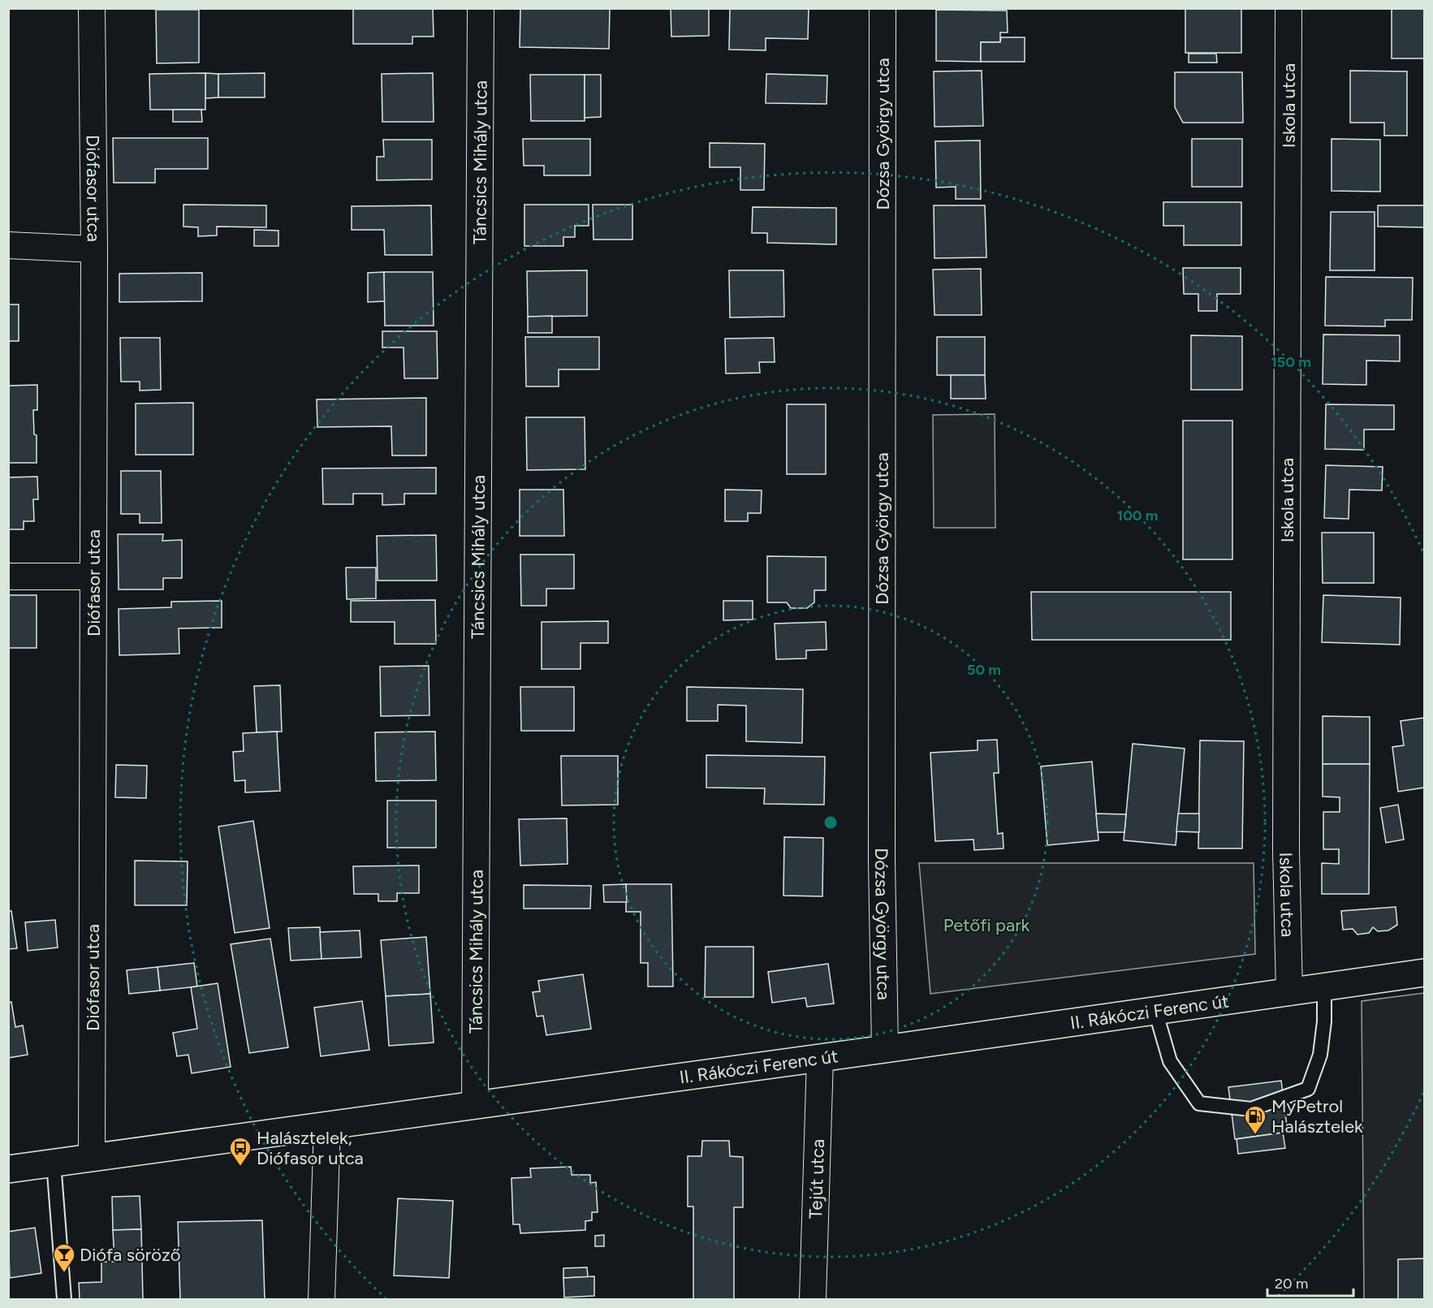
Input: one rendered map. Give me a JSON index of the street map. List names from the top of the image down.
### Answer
{
  "streets": {
    "main road": ["II. Rákóczi Ferenc út"],
    "street": [
      "Iskola utca",
      "Dózsa György utca",
      "Táncsics Mihály utca",
      "Diófasor utca",
      "Tejút utca"
    ]
  },
  "crossings": [
    ["Iskola utca", "II. Rákóczi Ferenc út"],
    ["Dózsa György utca", "II. Rákóczi Ferenc út"],
    ["Táncsics Mihály utca", "II. Rákóczi Ferenc út"],
    ["Diófasor utca", "II. Rákóczi Ferenc út"],
    ["II. Rákóczi Ferenc út", "Tejút utca"]
  ],
  "parks": ["Petőfi park"],
  "places": {
    "fuel station": ["MyPetrol Halásztelek"],
    "bus stop": ["Halásztelek, Diófasor utca"],
    "bar": ["Diófa söröző"]
  },
  "scale_bar": "20 m",
  "rings": ["150 m", "100 m", "50 m"]
}
